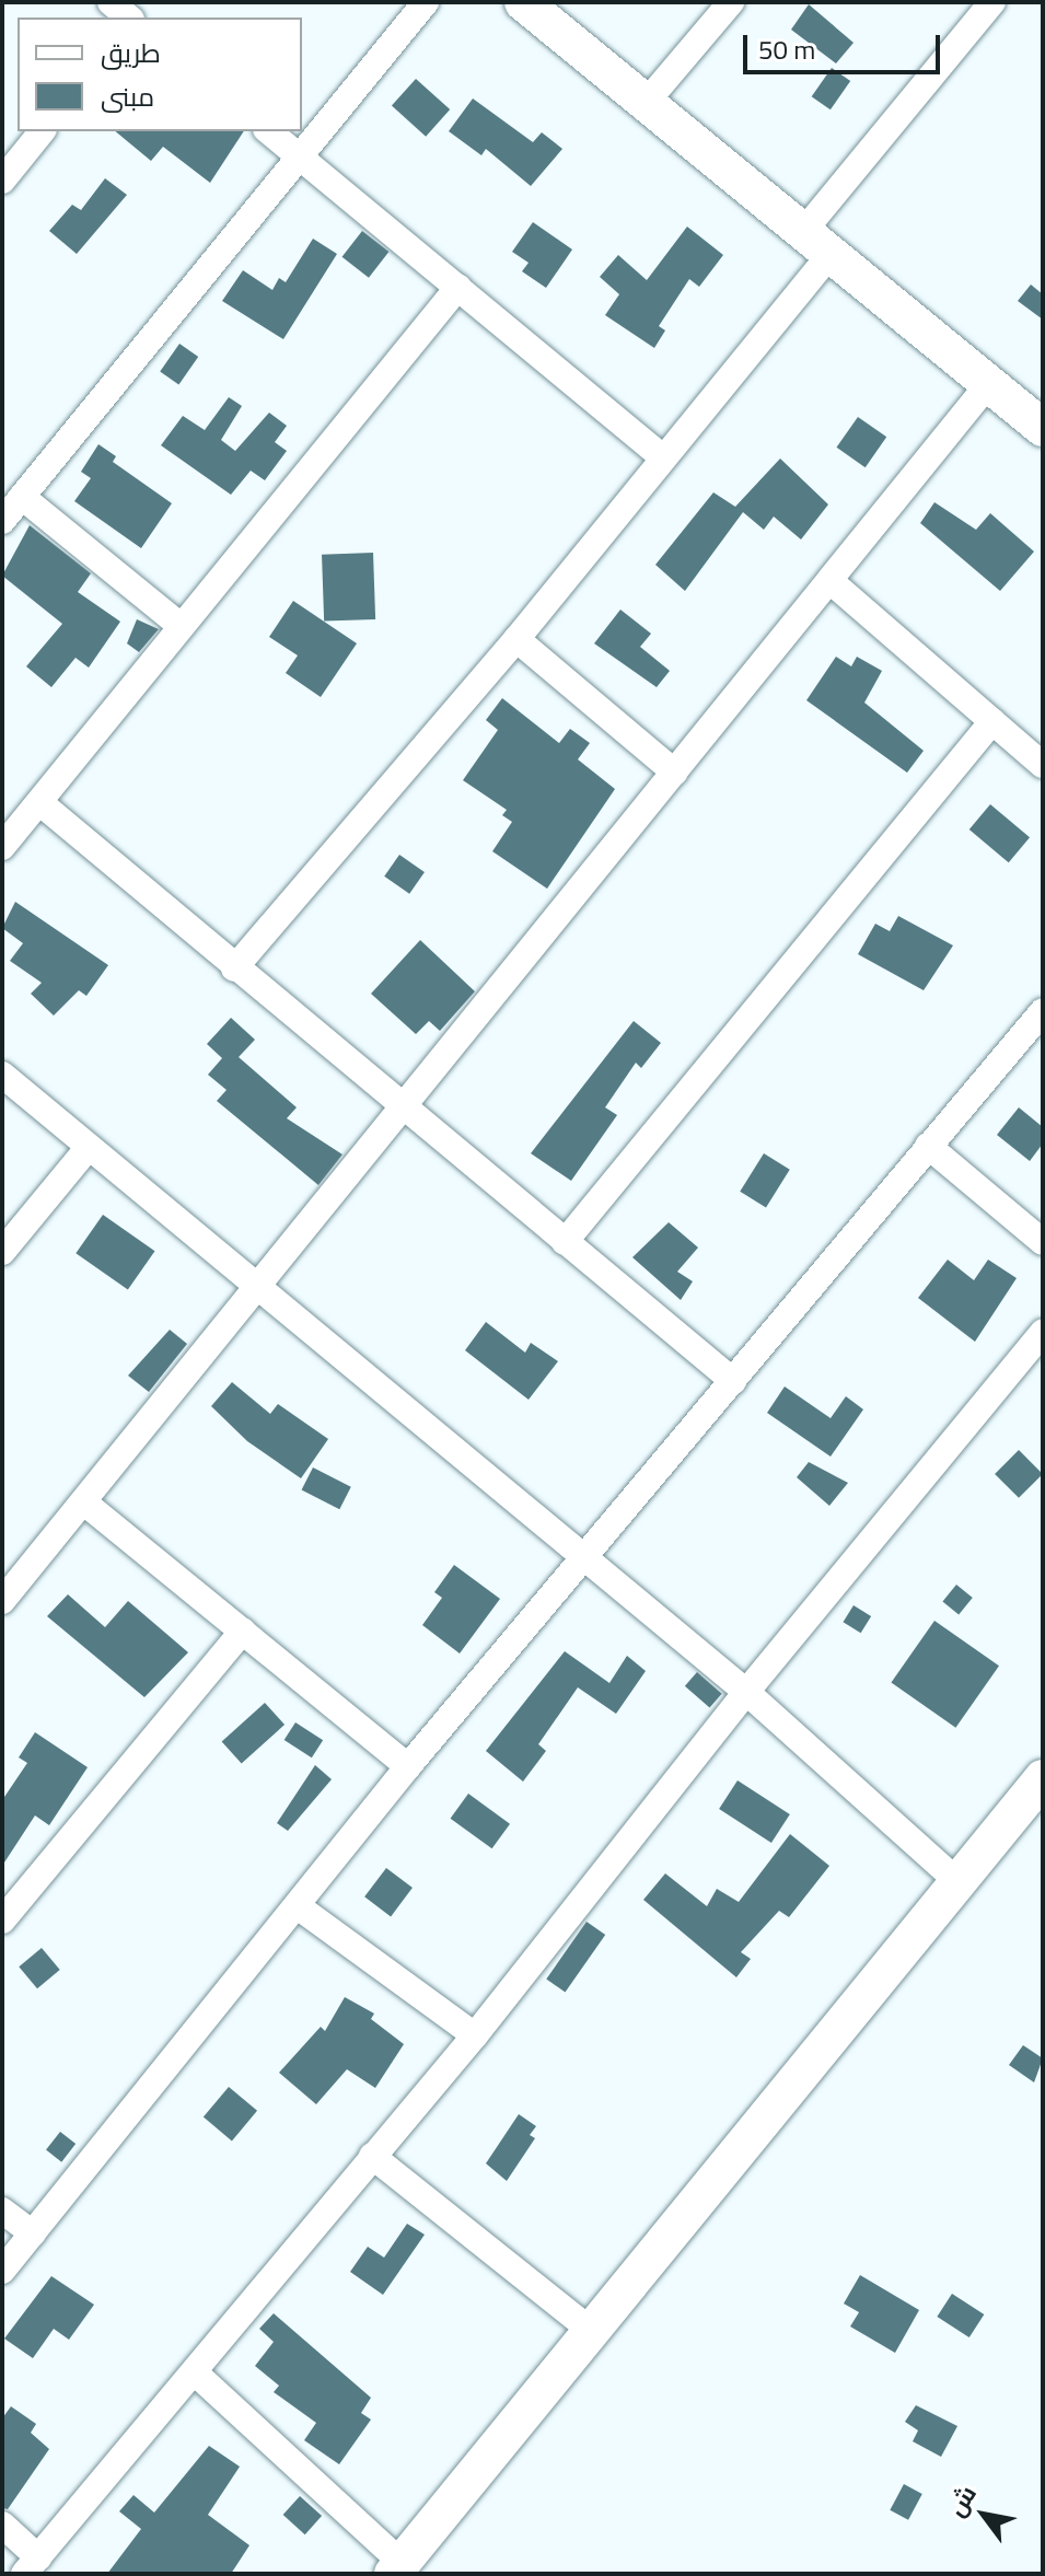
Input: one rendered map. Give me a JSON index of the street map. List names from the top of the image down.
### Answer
{
  "legend": ["طريق", "مبنى"],
  "scale_bar": "50 m",
  "north": "top left"
}
